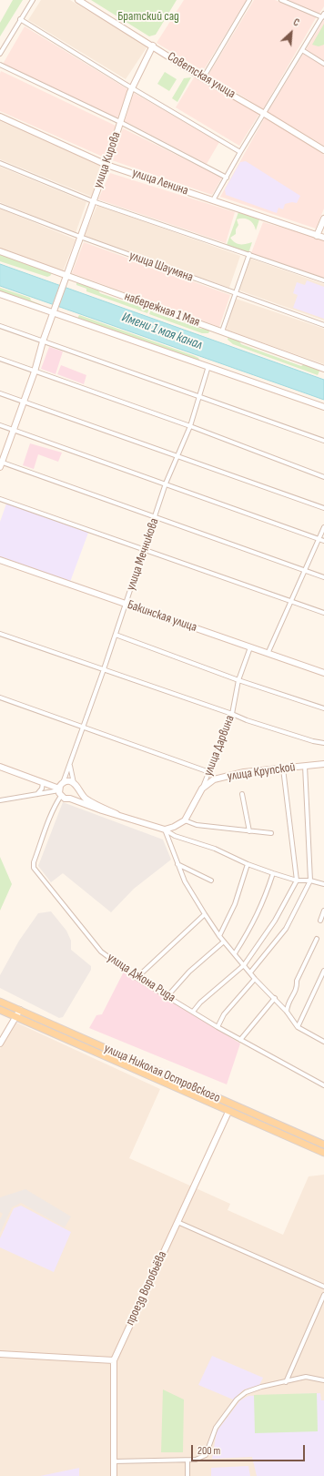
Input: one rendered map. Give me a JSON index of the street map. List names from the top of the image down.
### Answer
{
  "streets": {
    "main road": [
      "Советская улица",
      "улица Кирова",
      "улица Ленина",
      "набережная 1 Мая",
      "Бакинская улица",
      "улица Дарвина",
      "улица Крупской",
      "улица Николая Островского",
      "проезд Воробьёва"
    ],
    "street": ["улица Шаумяна", "улица Мечникова", "улица Джона Рида"]
  },
  "crossings": [
    ["Советская улица", "улица Кирова"],
    ["улица Кирова", "улица Ленина"],
    ["улица Кирова", "улица Шаумяна"],
    ["улица Кирова", "набережная 1 Мая"],
    ["улица Мечникова", "Бакинская улица"],
    ["улица Мечникова", "улица Джона Рида"],
    ["Бакинская улица", "улица Дарвина"],
    ["улица Дарвина", "улица Крупской"],
    ["улица Николая Островского", "проезд Воробьёва"]
  ],
  "water": ["Имени 1 мая канал"],
  "parks": ["Братский сад"],
  "scale_bar": "200 m",
  "north": "top right"
}
